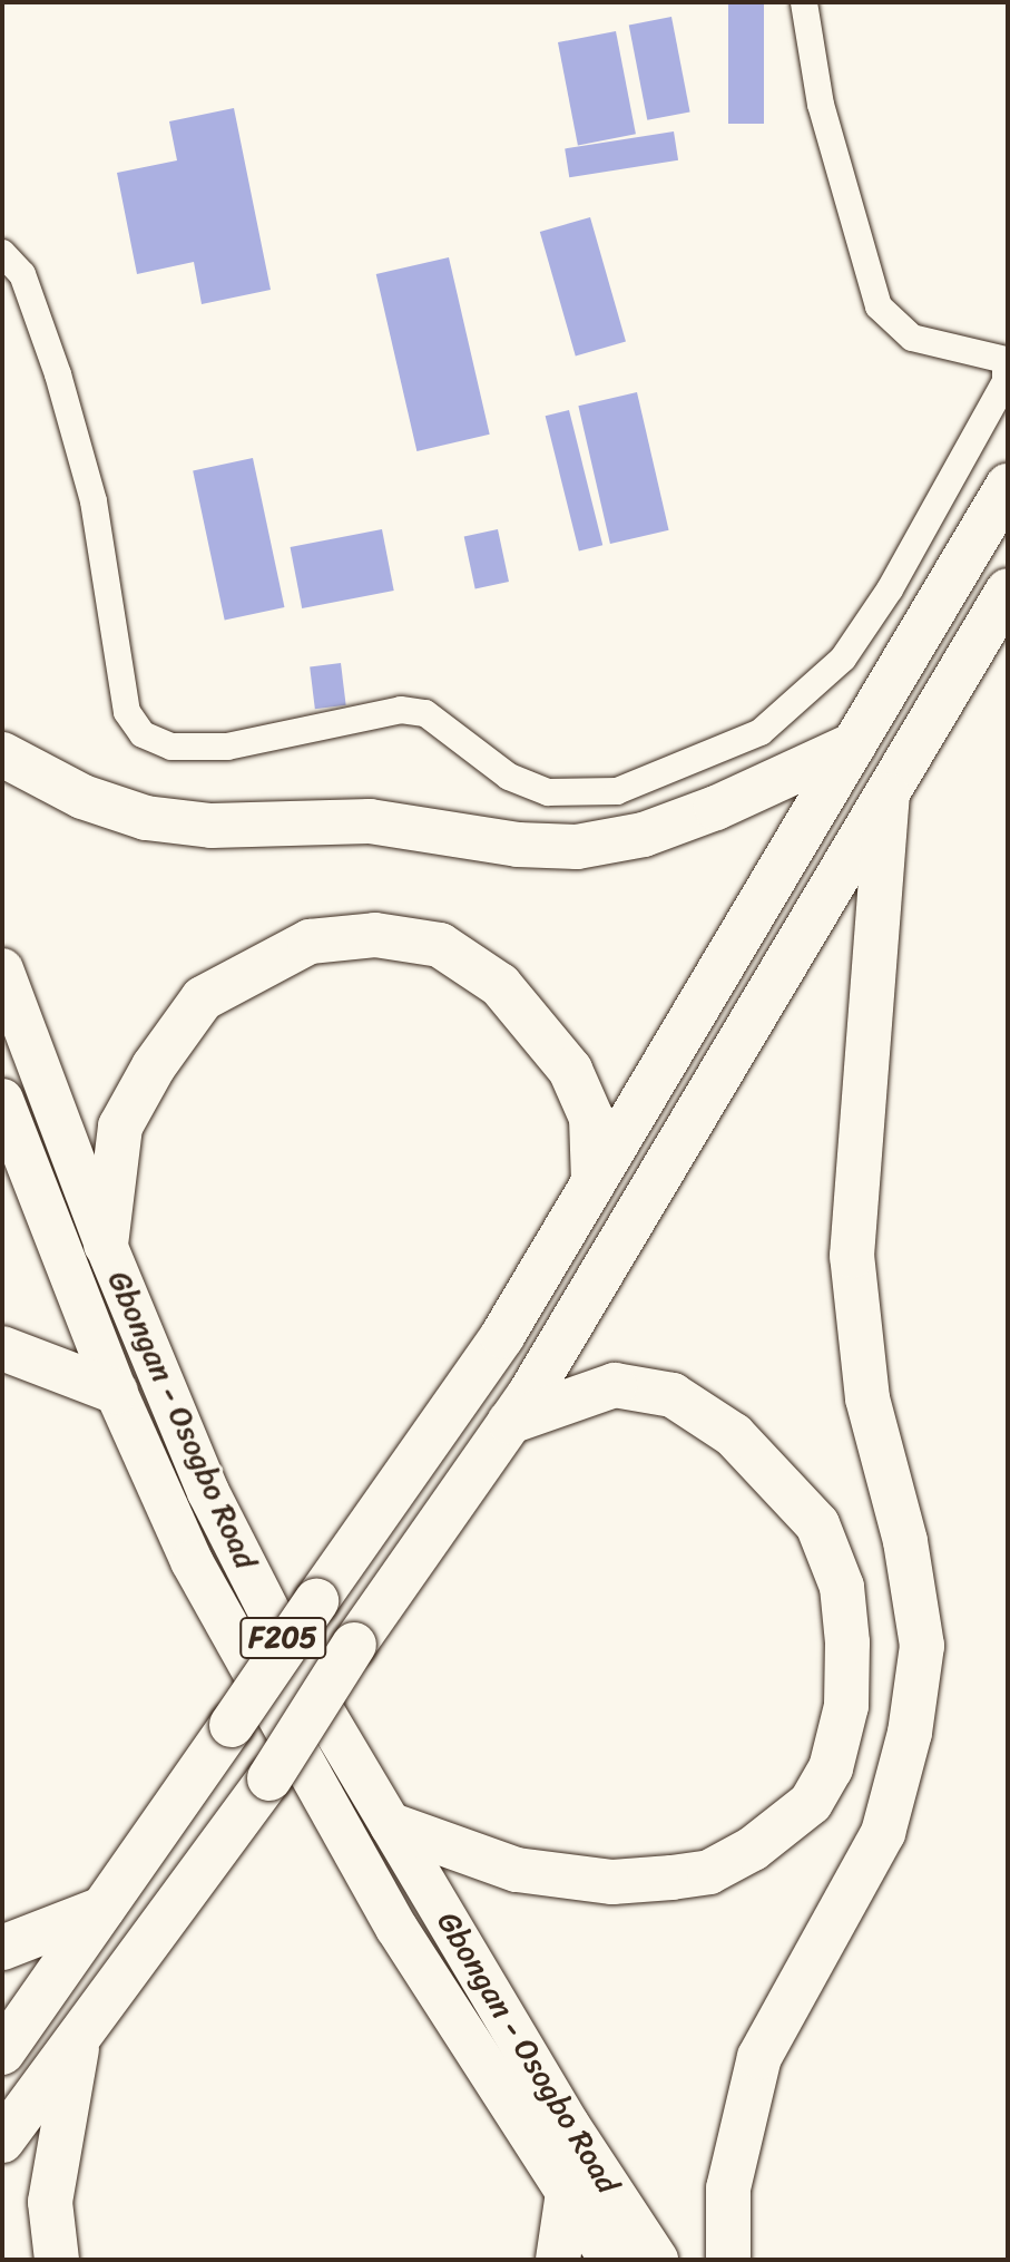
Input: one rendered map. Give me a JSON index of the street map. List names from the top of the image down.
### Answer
{
  "streets": {
    "main road": ["Gbongan - Osogbo Road", "F205"]
  }
}
